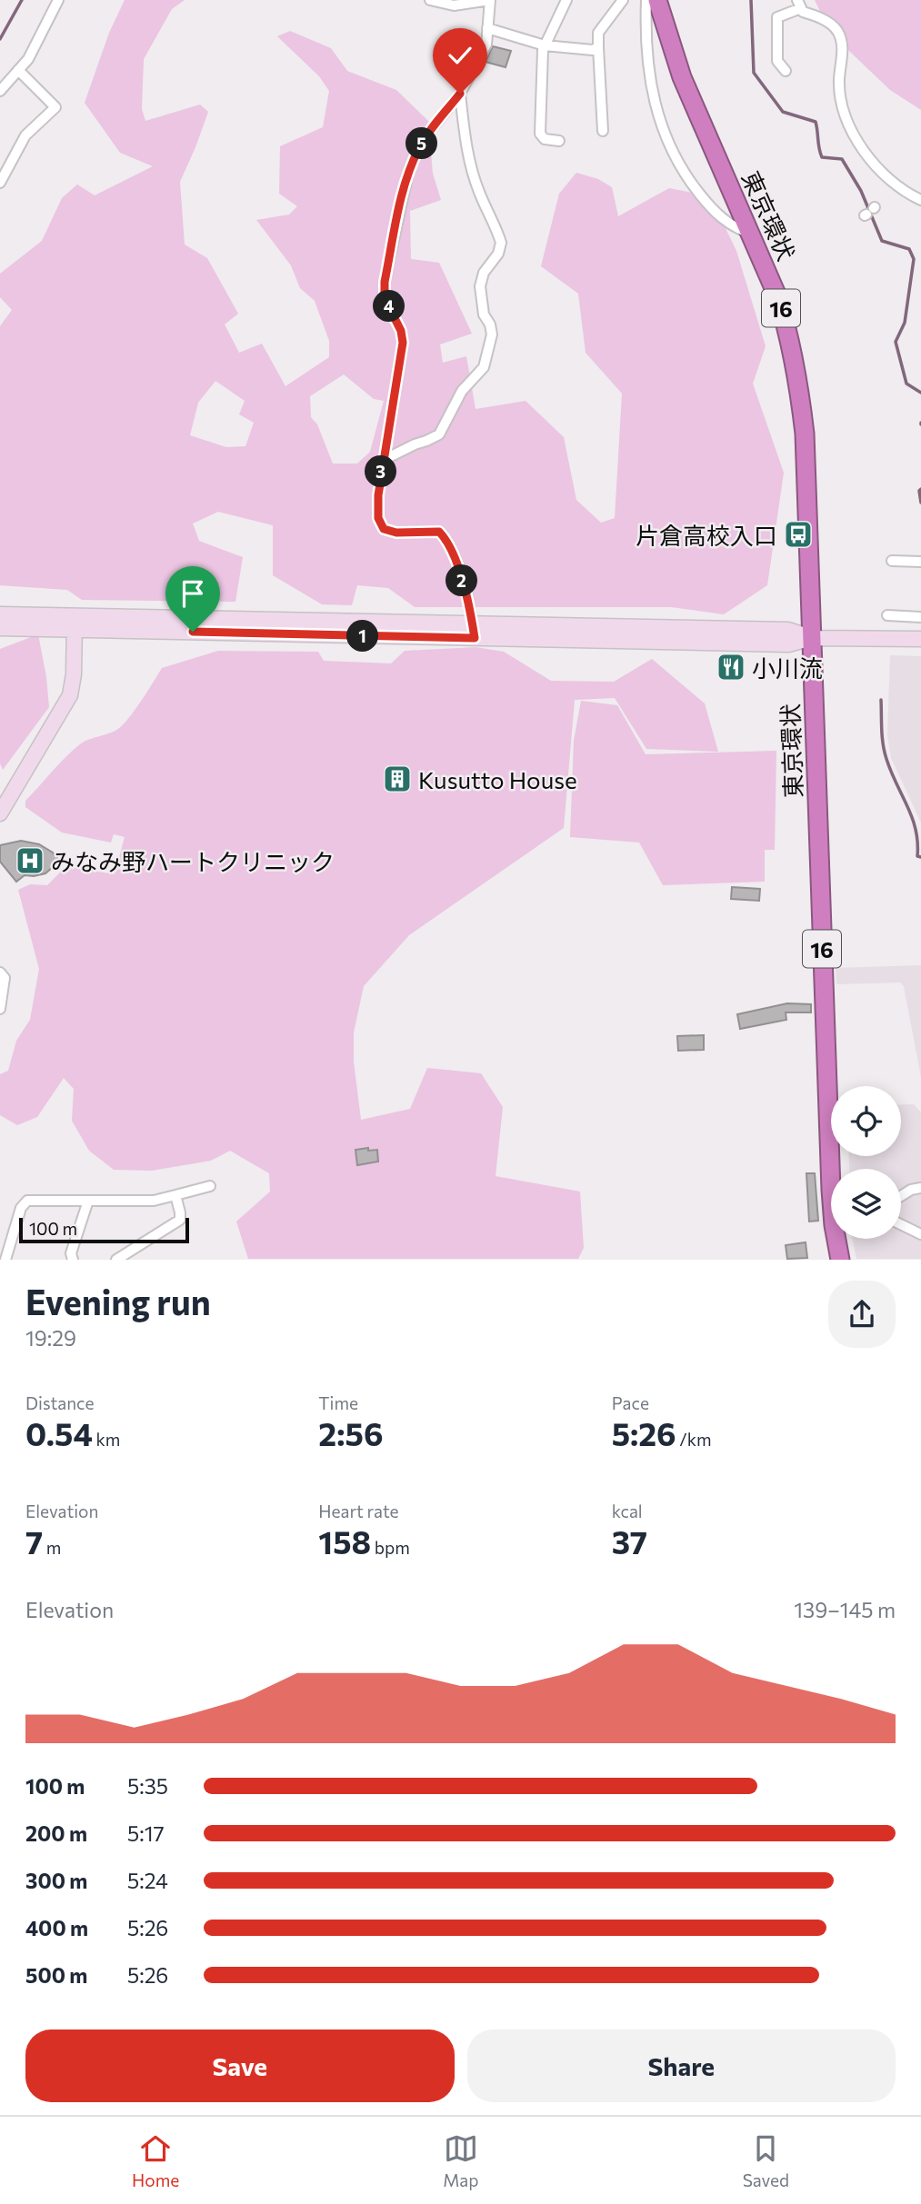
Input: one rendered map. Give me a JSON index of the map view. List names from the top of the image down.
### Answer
{
  "streets": {
    "highway": ["東京環状", "16"]
  },
  "places": {
    "bus stop": ["片倉高校入口"],
    "restaurant": ["小川流"],
    "building": ["Kusutto House"],
    "hospital": ["みなみ野ハートクリニック"]
  },
  "scale_bar": "100 m",
  "page": {
    "pins": [
      "5",
      "4",
      "3",
      "2",
      "1"
    ],
    "scale": "100 m",
    "heading": ["Evening run", "19:29"],
    "stats": [
      ["Distance", "0.54 km"],
      ["Time", "2:56"],
      ["Pace", "5:26 /km"],
      ["Elevation", "7 m"],
      ["Heart rate", "158 bpm"],
      ["kcal", "37"]
    ],
    "chart": ["Elevation", "139–145 m"],
    "list": [
      {
        "name": "100 m",
        "note": "5:35"
      },
      {
        "name": "200 m",
        "note": "5:17"
      },
      {
        "name": "300 m",
        "note": "5:24"
      },
      {
        "name": "400 m",
        "note": "5:26"
      },
      {
        "name": "500 m",
        "note": "5:26"
      }
    ],
    "buttons": ["Save", "Share"],
    "tabs": ["Home", "Map", "Saved"]
  }
}
